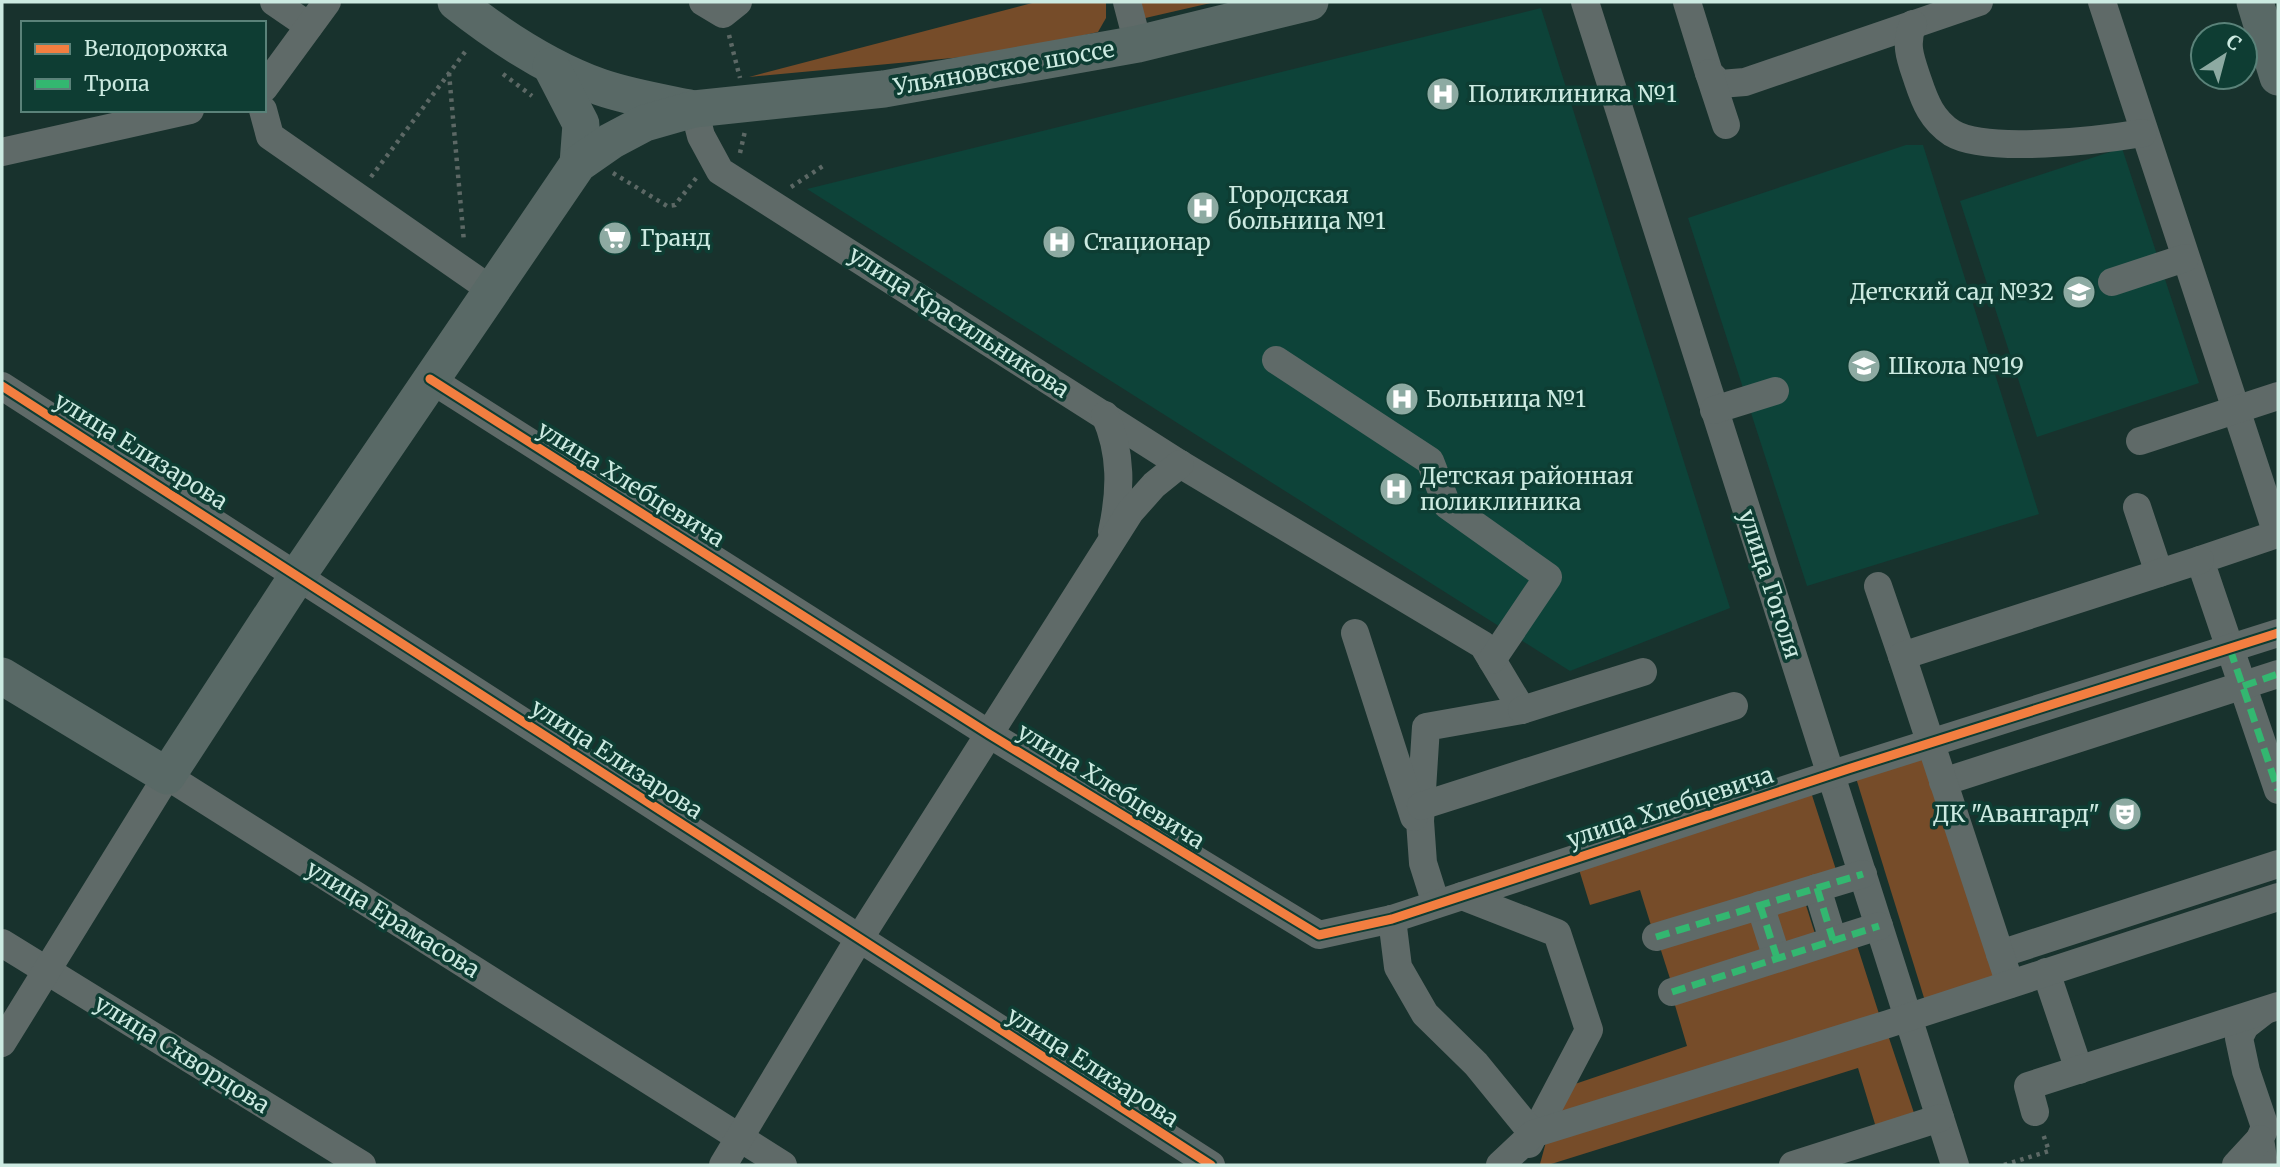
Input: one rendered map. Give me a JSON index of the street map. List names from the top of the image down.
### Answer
{
  "streets": {
    "main road": ["Ульяновское шоссе", "улица Ерамасова"],
    "street": [
      "улица Красильникова",
      "улица Елизарова",
      "улица Хлебцевича",
      "улица Гоголя",
      "улица Скворцова"
    ]
  },
  "crossings": [
    ["Ульяновское шоссе", "улица Красильникова"],
    ["улица Хлебцевича", "улица Гоголя"]
  ],
  "places": {
    "hospital": [
      "Поликлиника №1",
      "Городская больница №1",
      "Стационар",
      "Больница №1",
      "Детская районная поликлиника"
    ],
    "supermarket": ["Гранд"],
    "school or university": ["Детский сад №32", "Школа №19"],
    "theatre": ["ДК \"Авангард\""]
  },
  "legend": ["Велодорожка", "Тропа"],
  "north": "top right"
}
